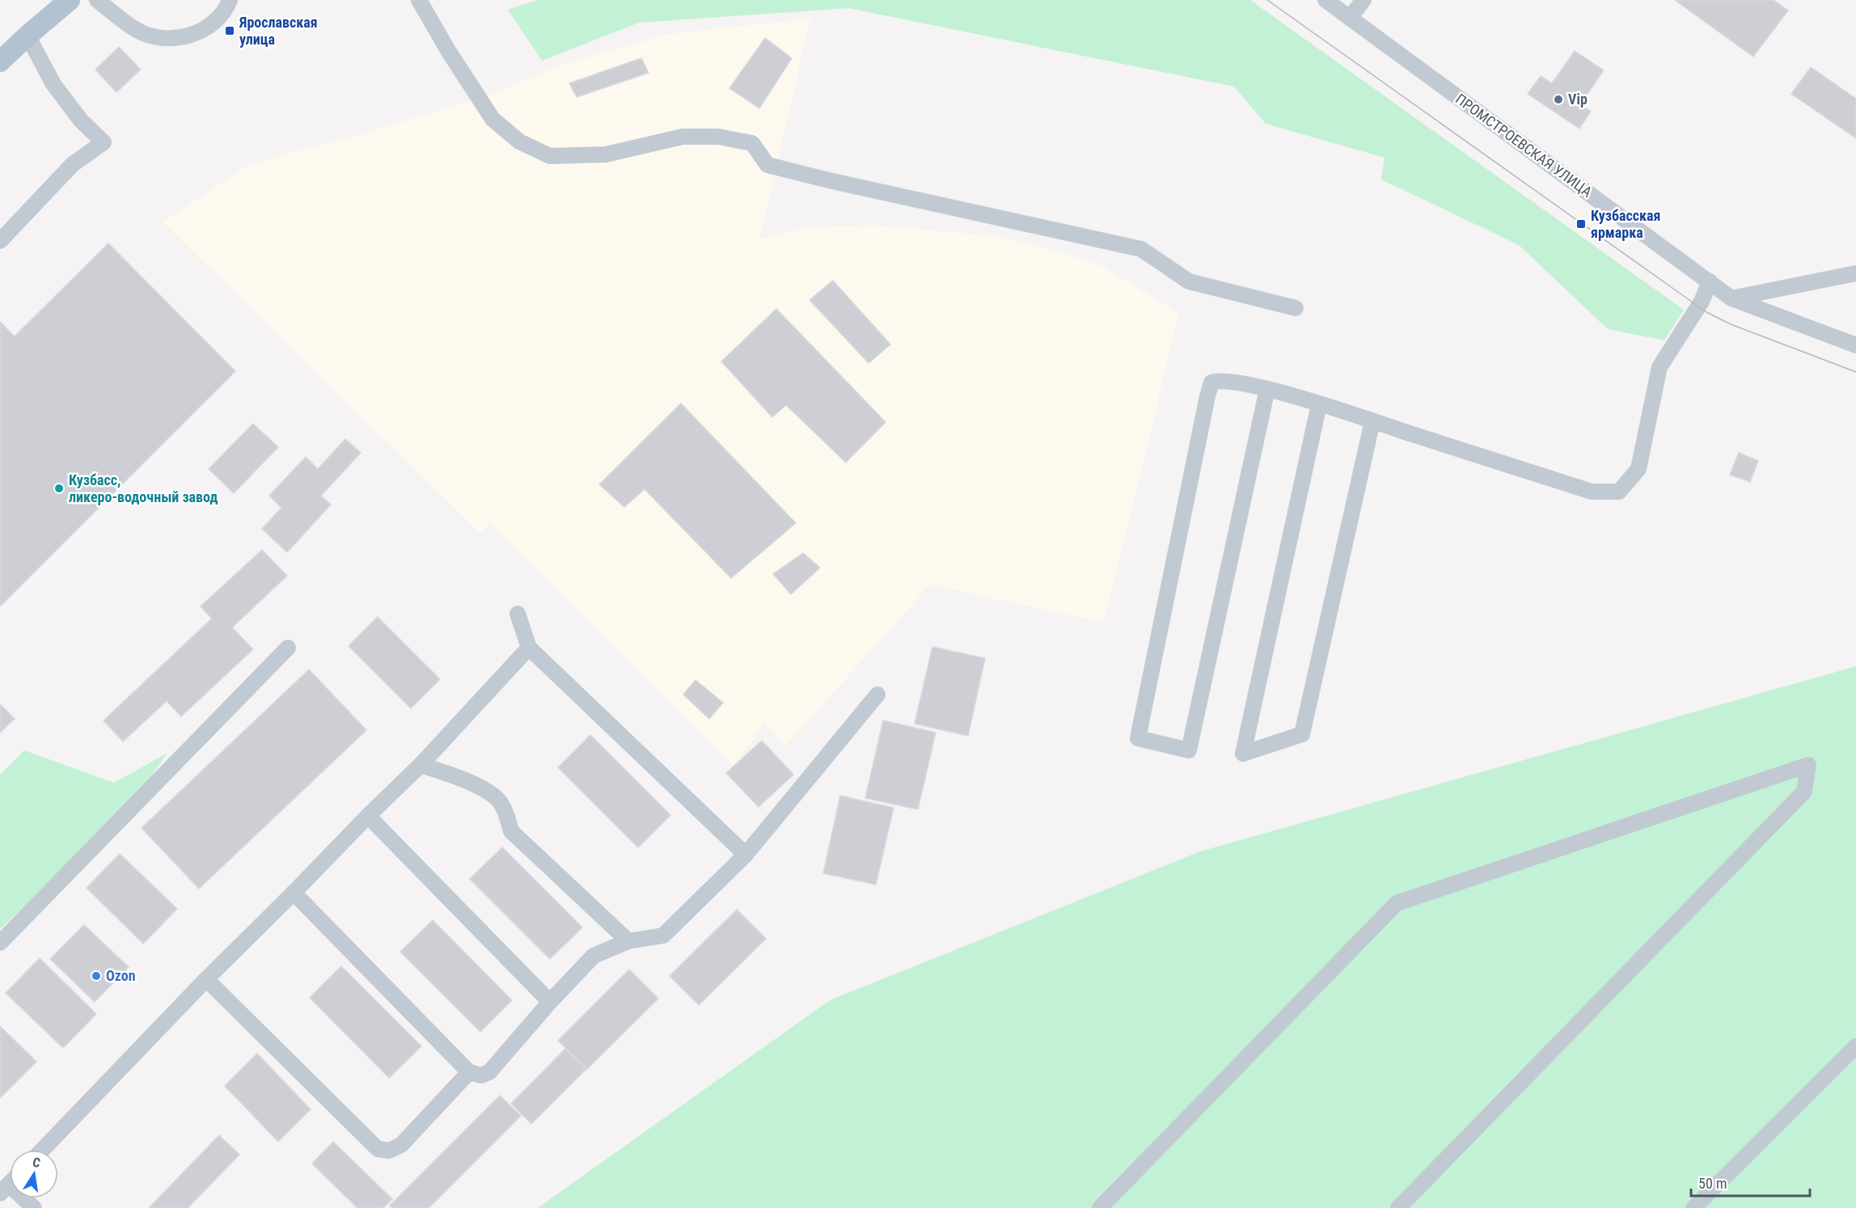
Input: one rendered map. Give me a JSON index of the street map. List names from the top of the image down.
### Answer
{
  "streets": {
    "street": ["ПРОМСТРОЕВСКАЯ УЛИЦА"]
  },
  "places": {
    "transit": ["Ярославская улица", "Кузбасская ярмарка"],
    "other": ["Vip", "Кузбасс, ликеро-водочный завод", "Ozon"]
  },
  "scale_bar": "50 m",
  "north": "top"
}
